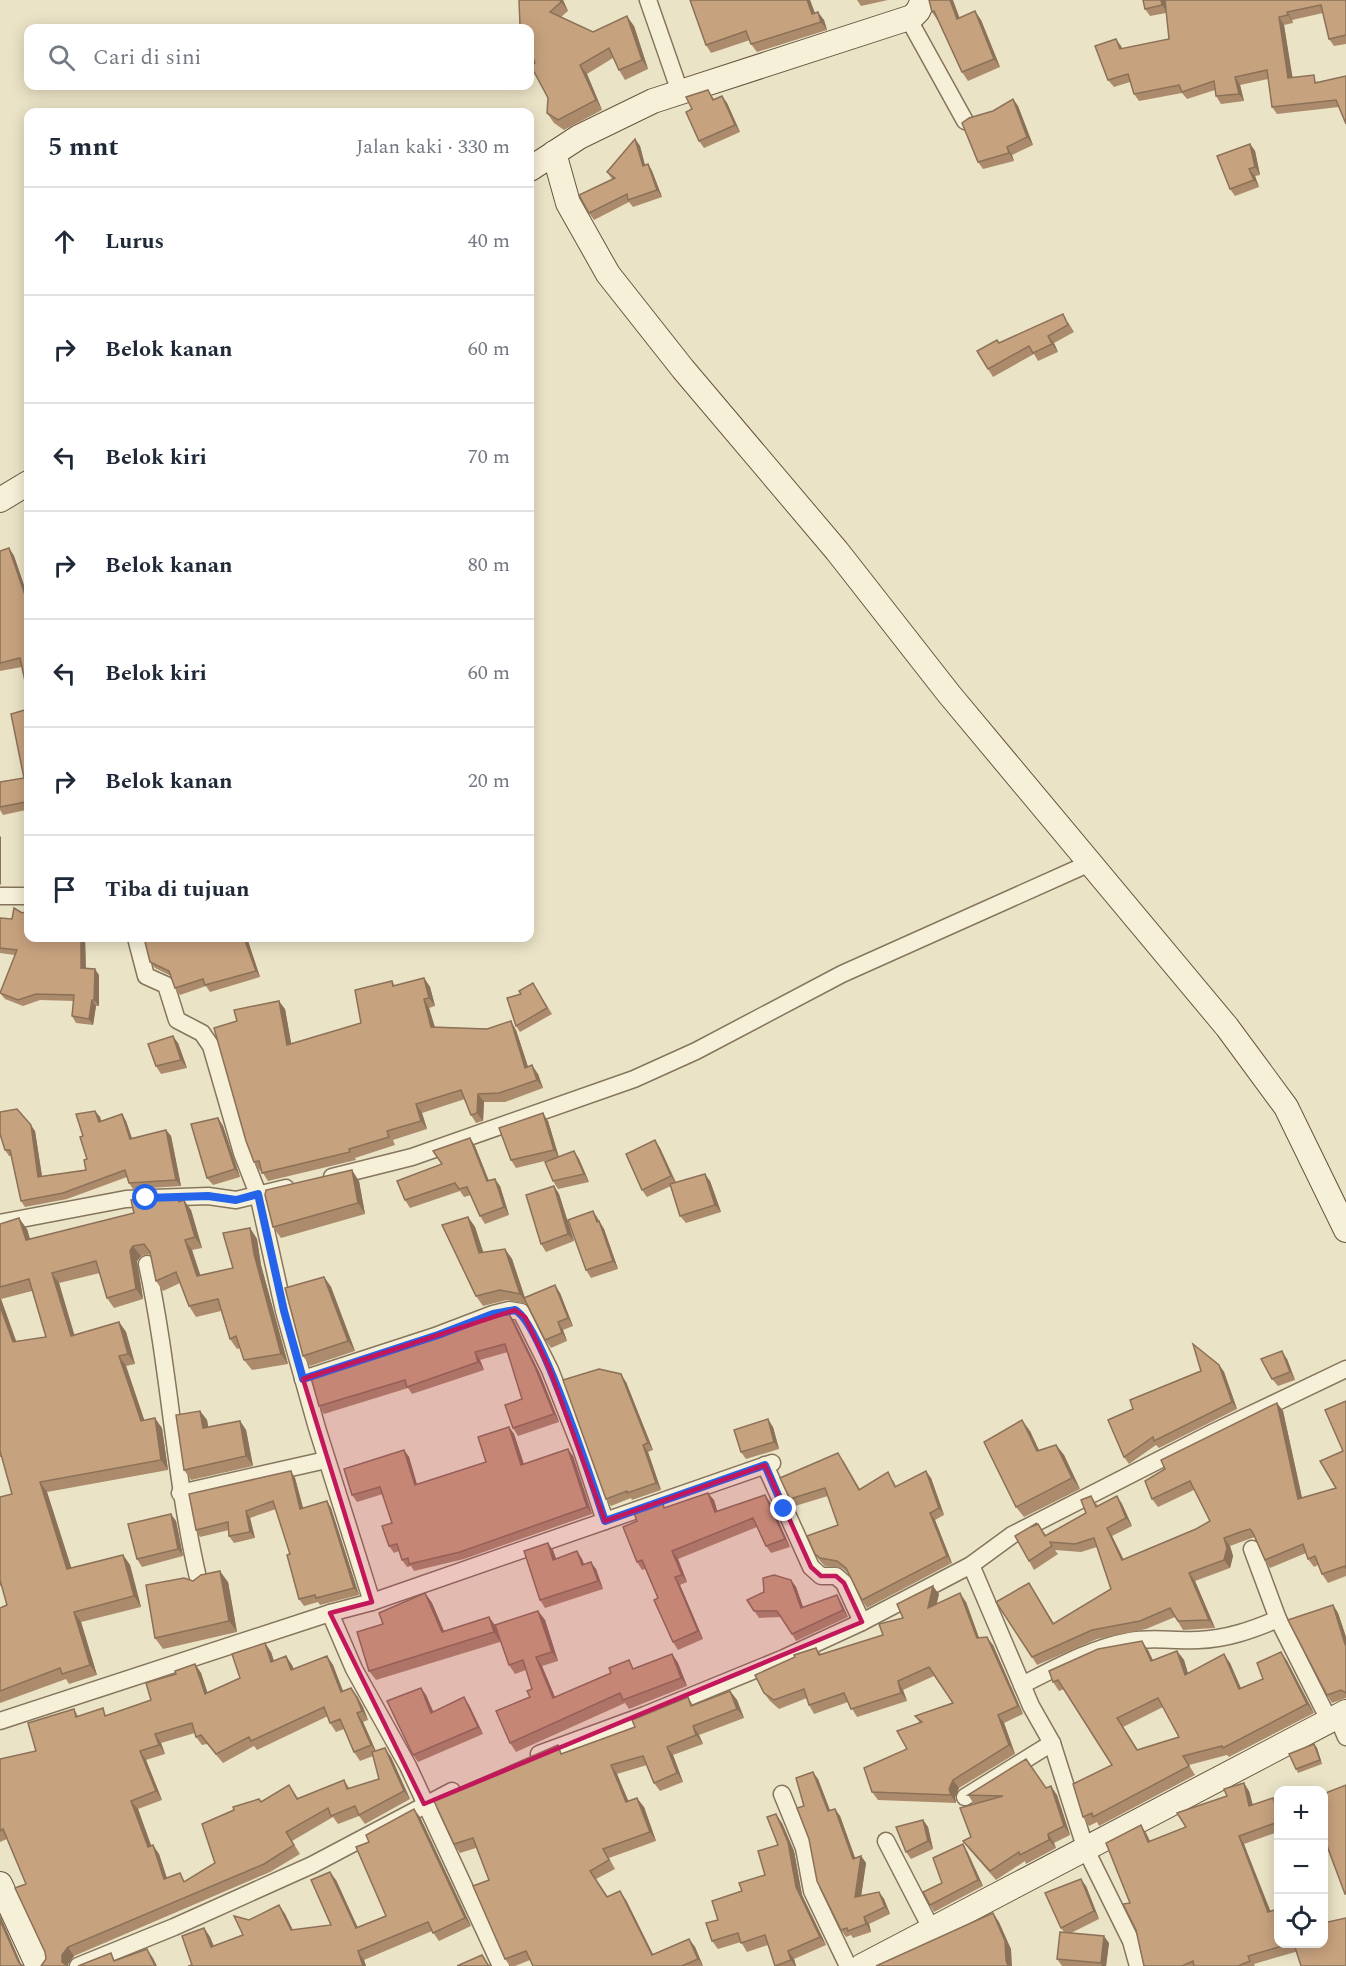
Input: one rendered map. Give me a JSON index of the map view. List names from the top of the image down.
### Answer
{
  "page": {
    "search": "Cari di sini",
    "heading": ["5 mnt", "Jalan kaki · 330 m"],
    "list": [
      ["Lurus", "40 m"],
      ["Belok kanan", "60 m"],
      ["Belok kiri", "70 m"],
      ["Belok kanan", "80 m"],
      ["Belok kiri", "60 m"],
      ["Belok kanan", "20 m"],
      "Tiba di tujuan"
    ],
    "map_buttons": ["+", "−"]
  }
}
